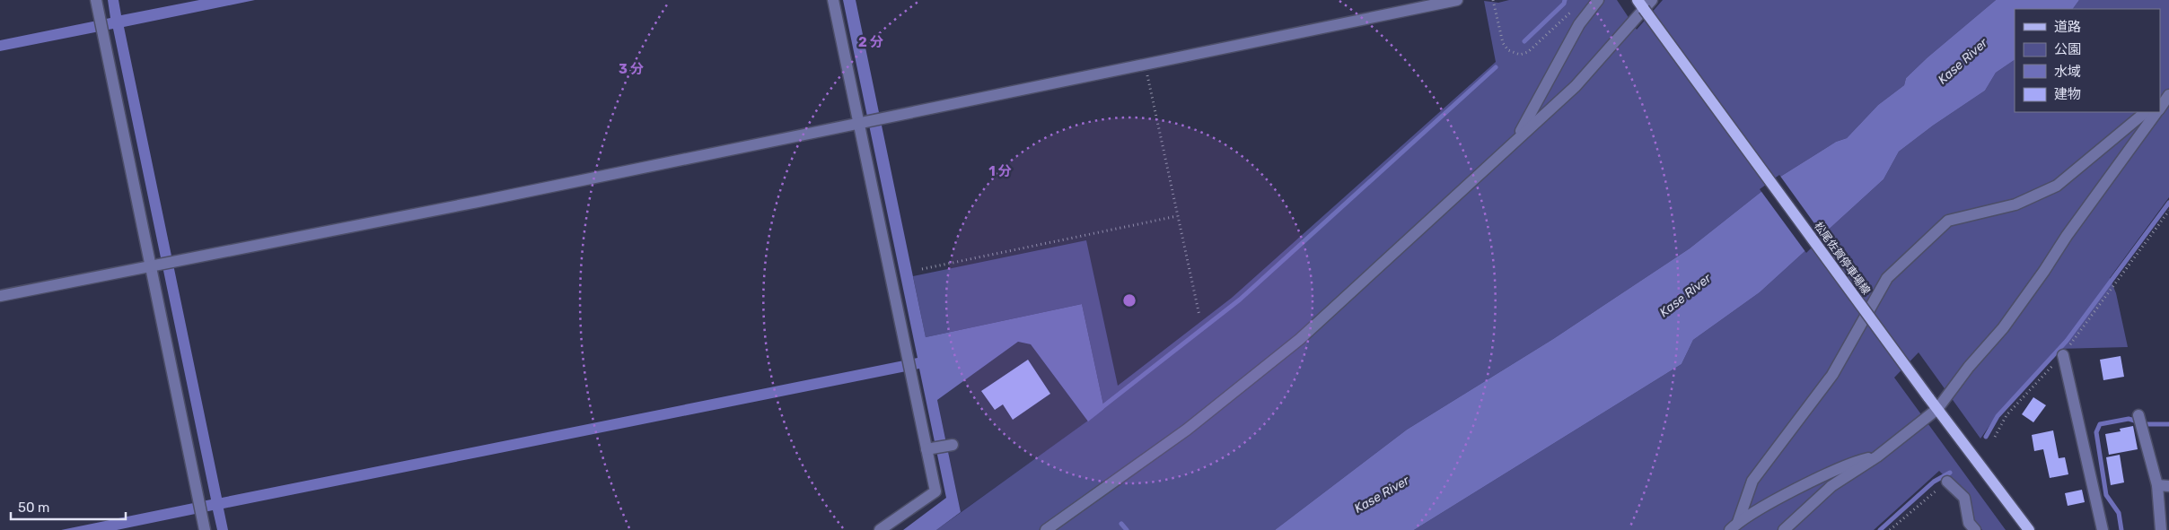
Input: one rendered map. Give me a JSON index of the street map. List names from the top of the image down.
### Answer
{
  "streets": {
    "main road": ["松尾佐賀停車場線"]
  },
  "water": ["Kase River"],
  "legend": [
    "道路",
    "公園",
    "水域",
    "建物"
  ],
  "scale_bar": "50 m",
  "rings": ["2 分", "3 分", "1 分"]
}
